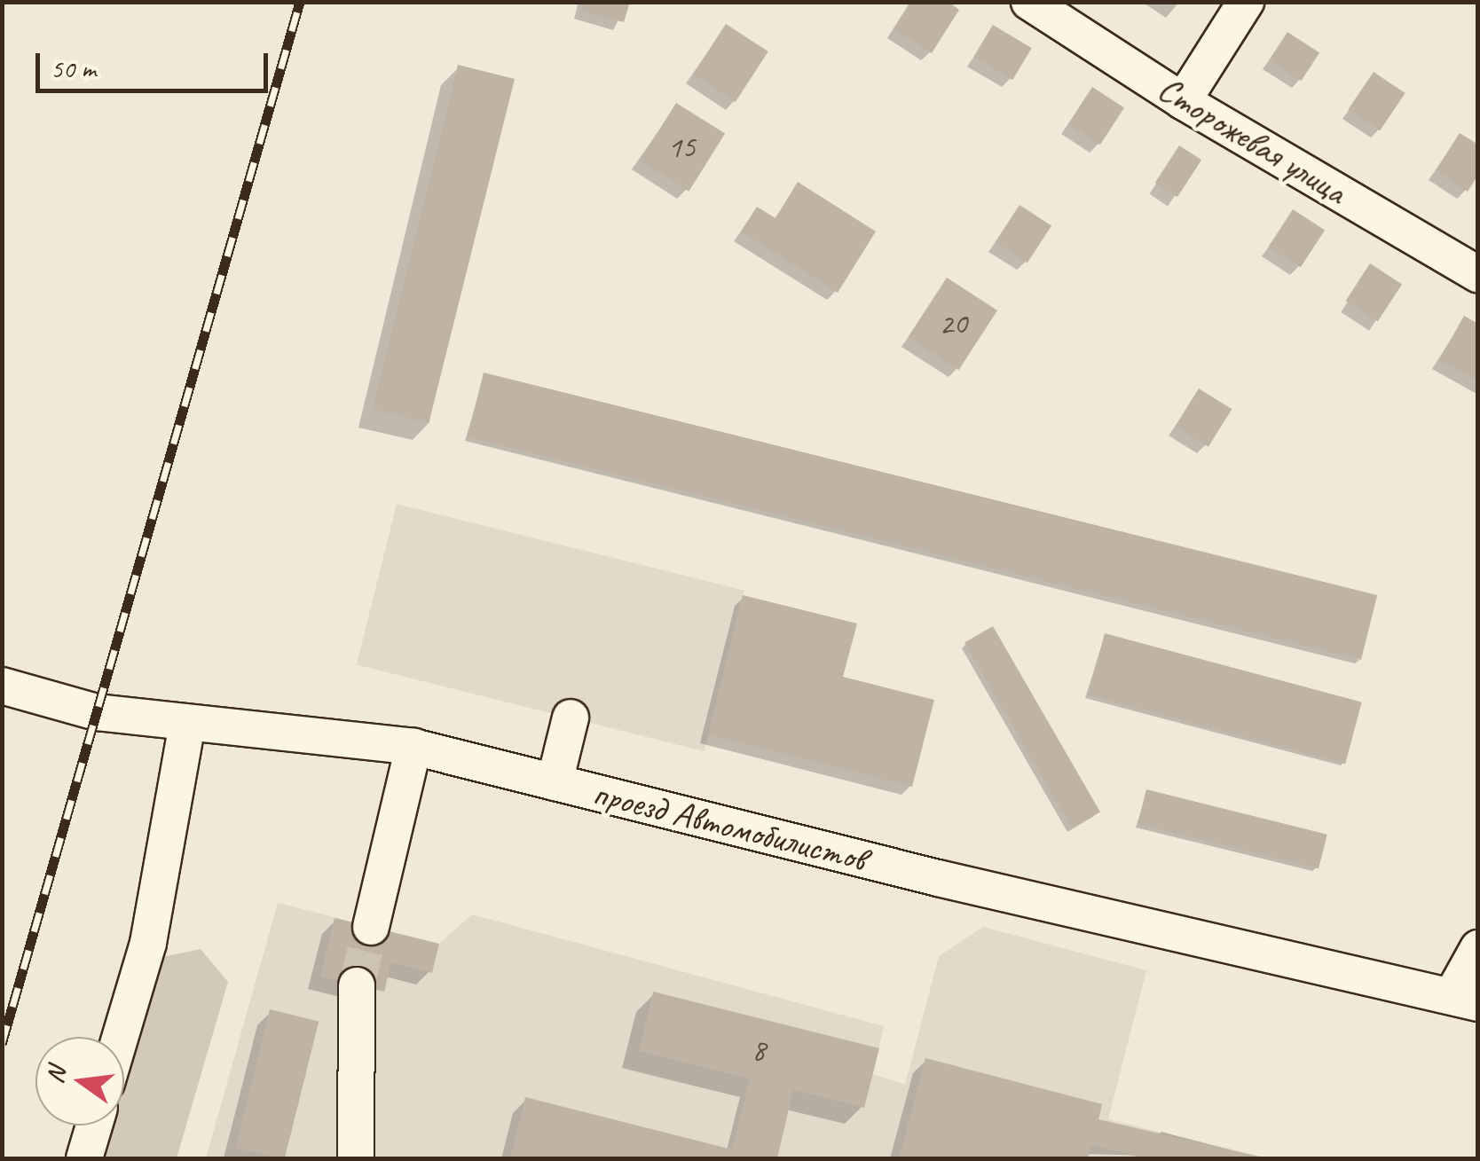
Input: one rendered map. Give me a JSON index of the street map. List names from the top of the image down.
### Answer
{
  "streets": {
    "street": ["Сторожевая улица", "проезд Автомобилистов"]
  },
  "house_numbers": ["15", "20", "8"],
  "scale_bar": "50 m",
  "north": "left"
}
